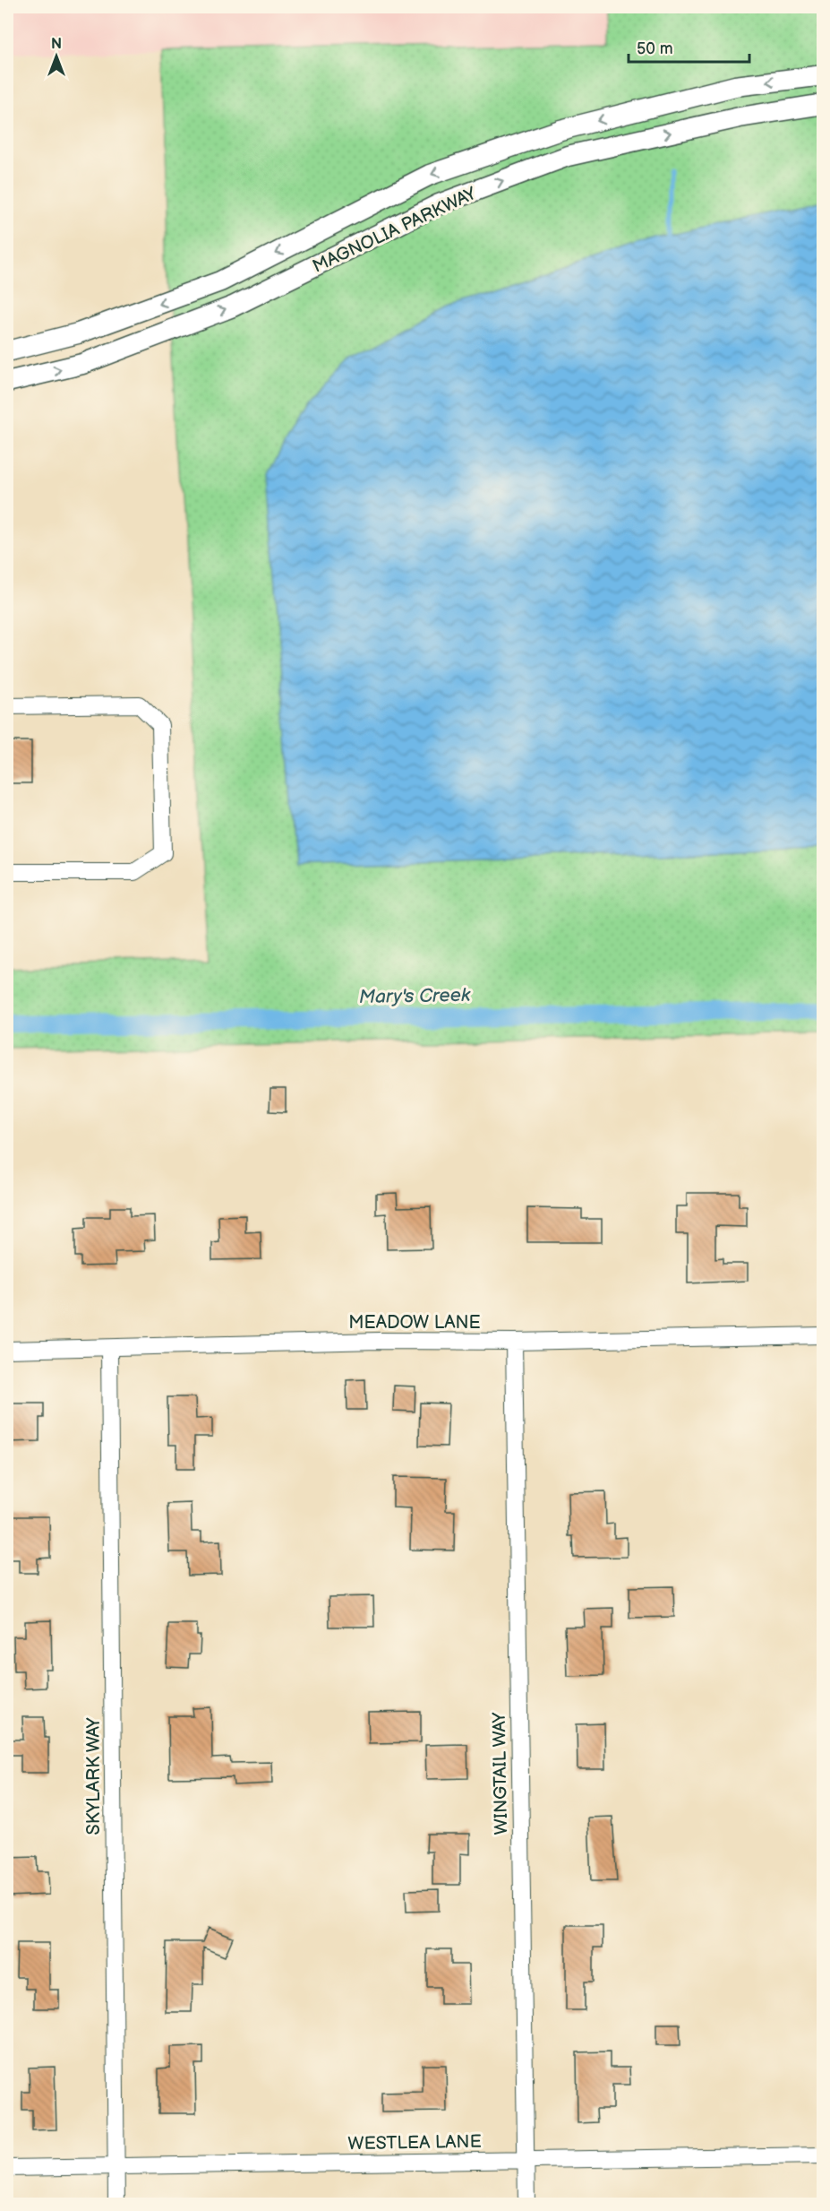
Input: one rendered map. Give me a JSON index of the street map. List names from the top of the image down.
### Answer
{
  "streets": {
    "street": [
      "MAGNOLIA PARKWAY",
      "MEADOW LANE",
      "WINGTAIL WAY",
      "SKYLARK WAY",
      "WESTLEA LANE"
    ]
  },
  "crossings": [
    ["MEADOW LANE", "WINGTAIL WAY"],
    ["MEADOW LANE", "SKYLARK WAY"],
    ["WINGTAIL WAY", "WESTLEA LANE"],
    ["SKYLARK WAY", "WESTLEA LANE"]
  ],
  "water": ["Mary's Creek"],
  "scale_bar": "50 m",
  "north": "top"
}
